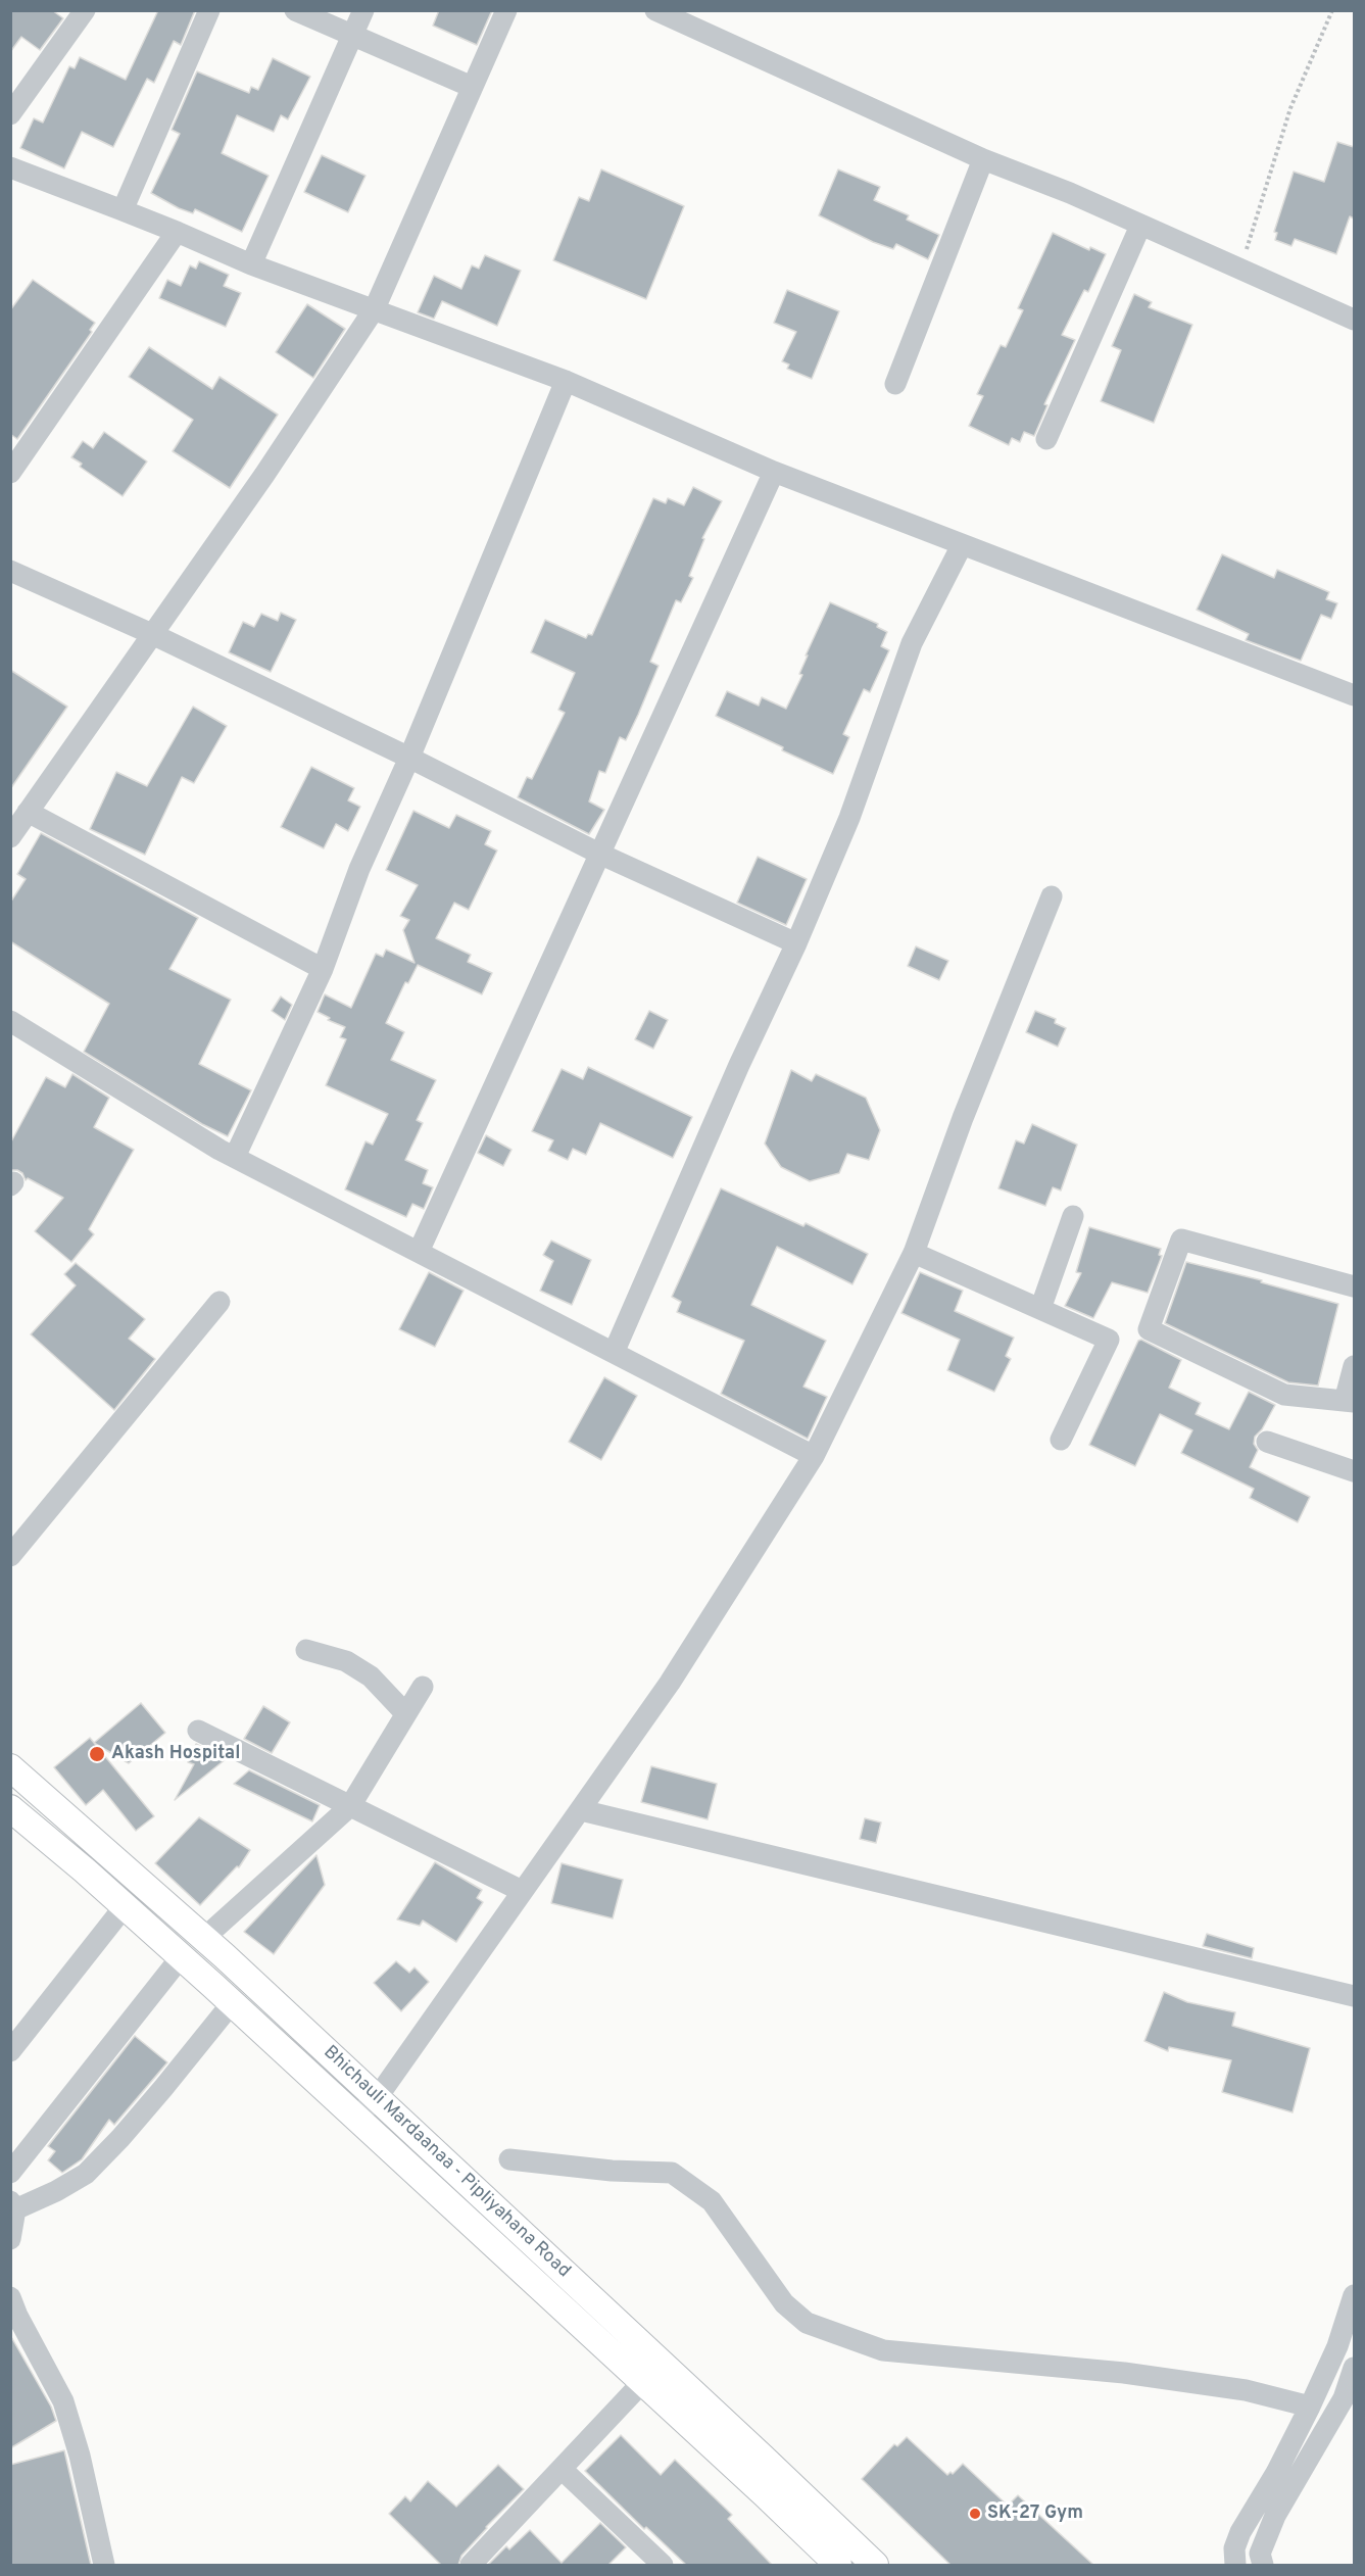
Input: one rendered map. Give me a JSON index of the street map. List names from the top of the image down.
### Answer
{
  "streets": {
    "main road": ["Bhichauli Mardaanaa - Pipliyahana Road"]
  },
  "places": ["Akash Hospital", "SK-27 Gym"]
}
